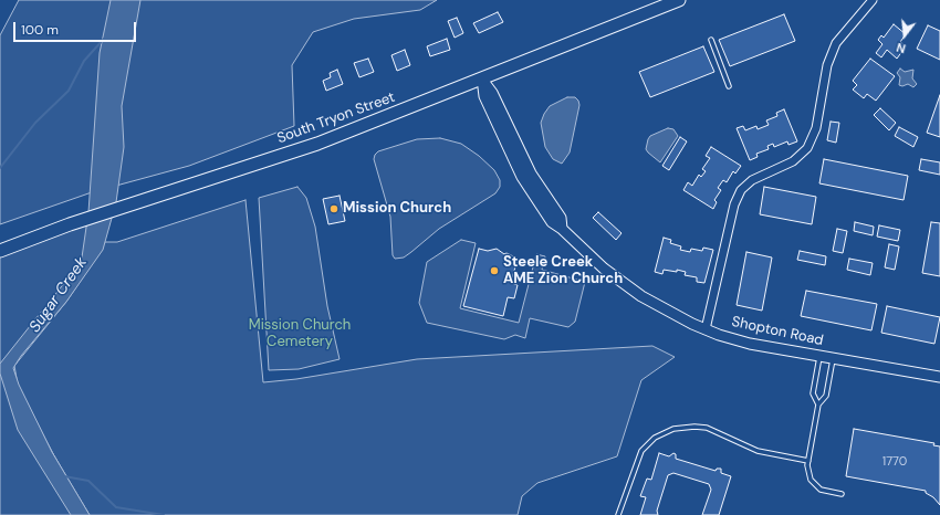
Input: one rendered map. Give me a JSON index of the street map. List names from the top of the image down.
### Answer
{
  "streets": {
    "main road": ["South Tryon Street"],
    "street": ["Shopton Road"]
  },
  "crossings": [
    ["South Tryon Street", "Shopton Road"]
  ],
  "water": ["Sugar Creek"],
  "parks": ["Mission Church Cemetery"],
  "places": ["Mission Church", "Steele Creek AME Zion Church"],
  "house_numbers": ["1770"],
  "scale_bar": "100 m",
  "north": "bottom"
}
